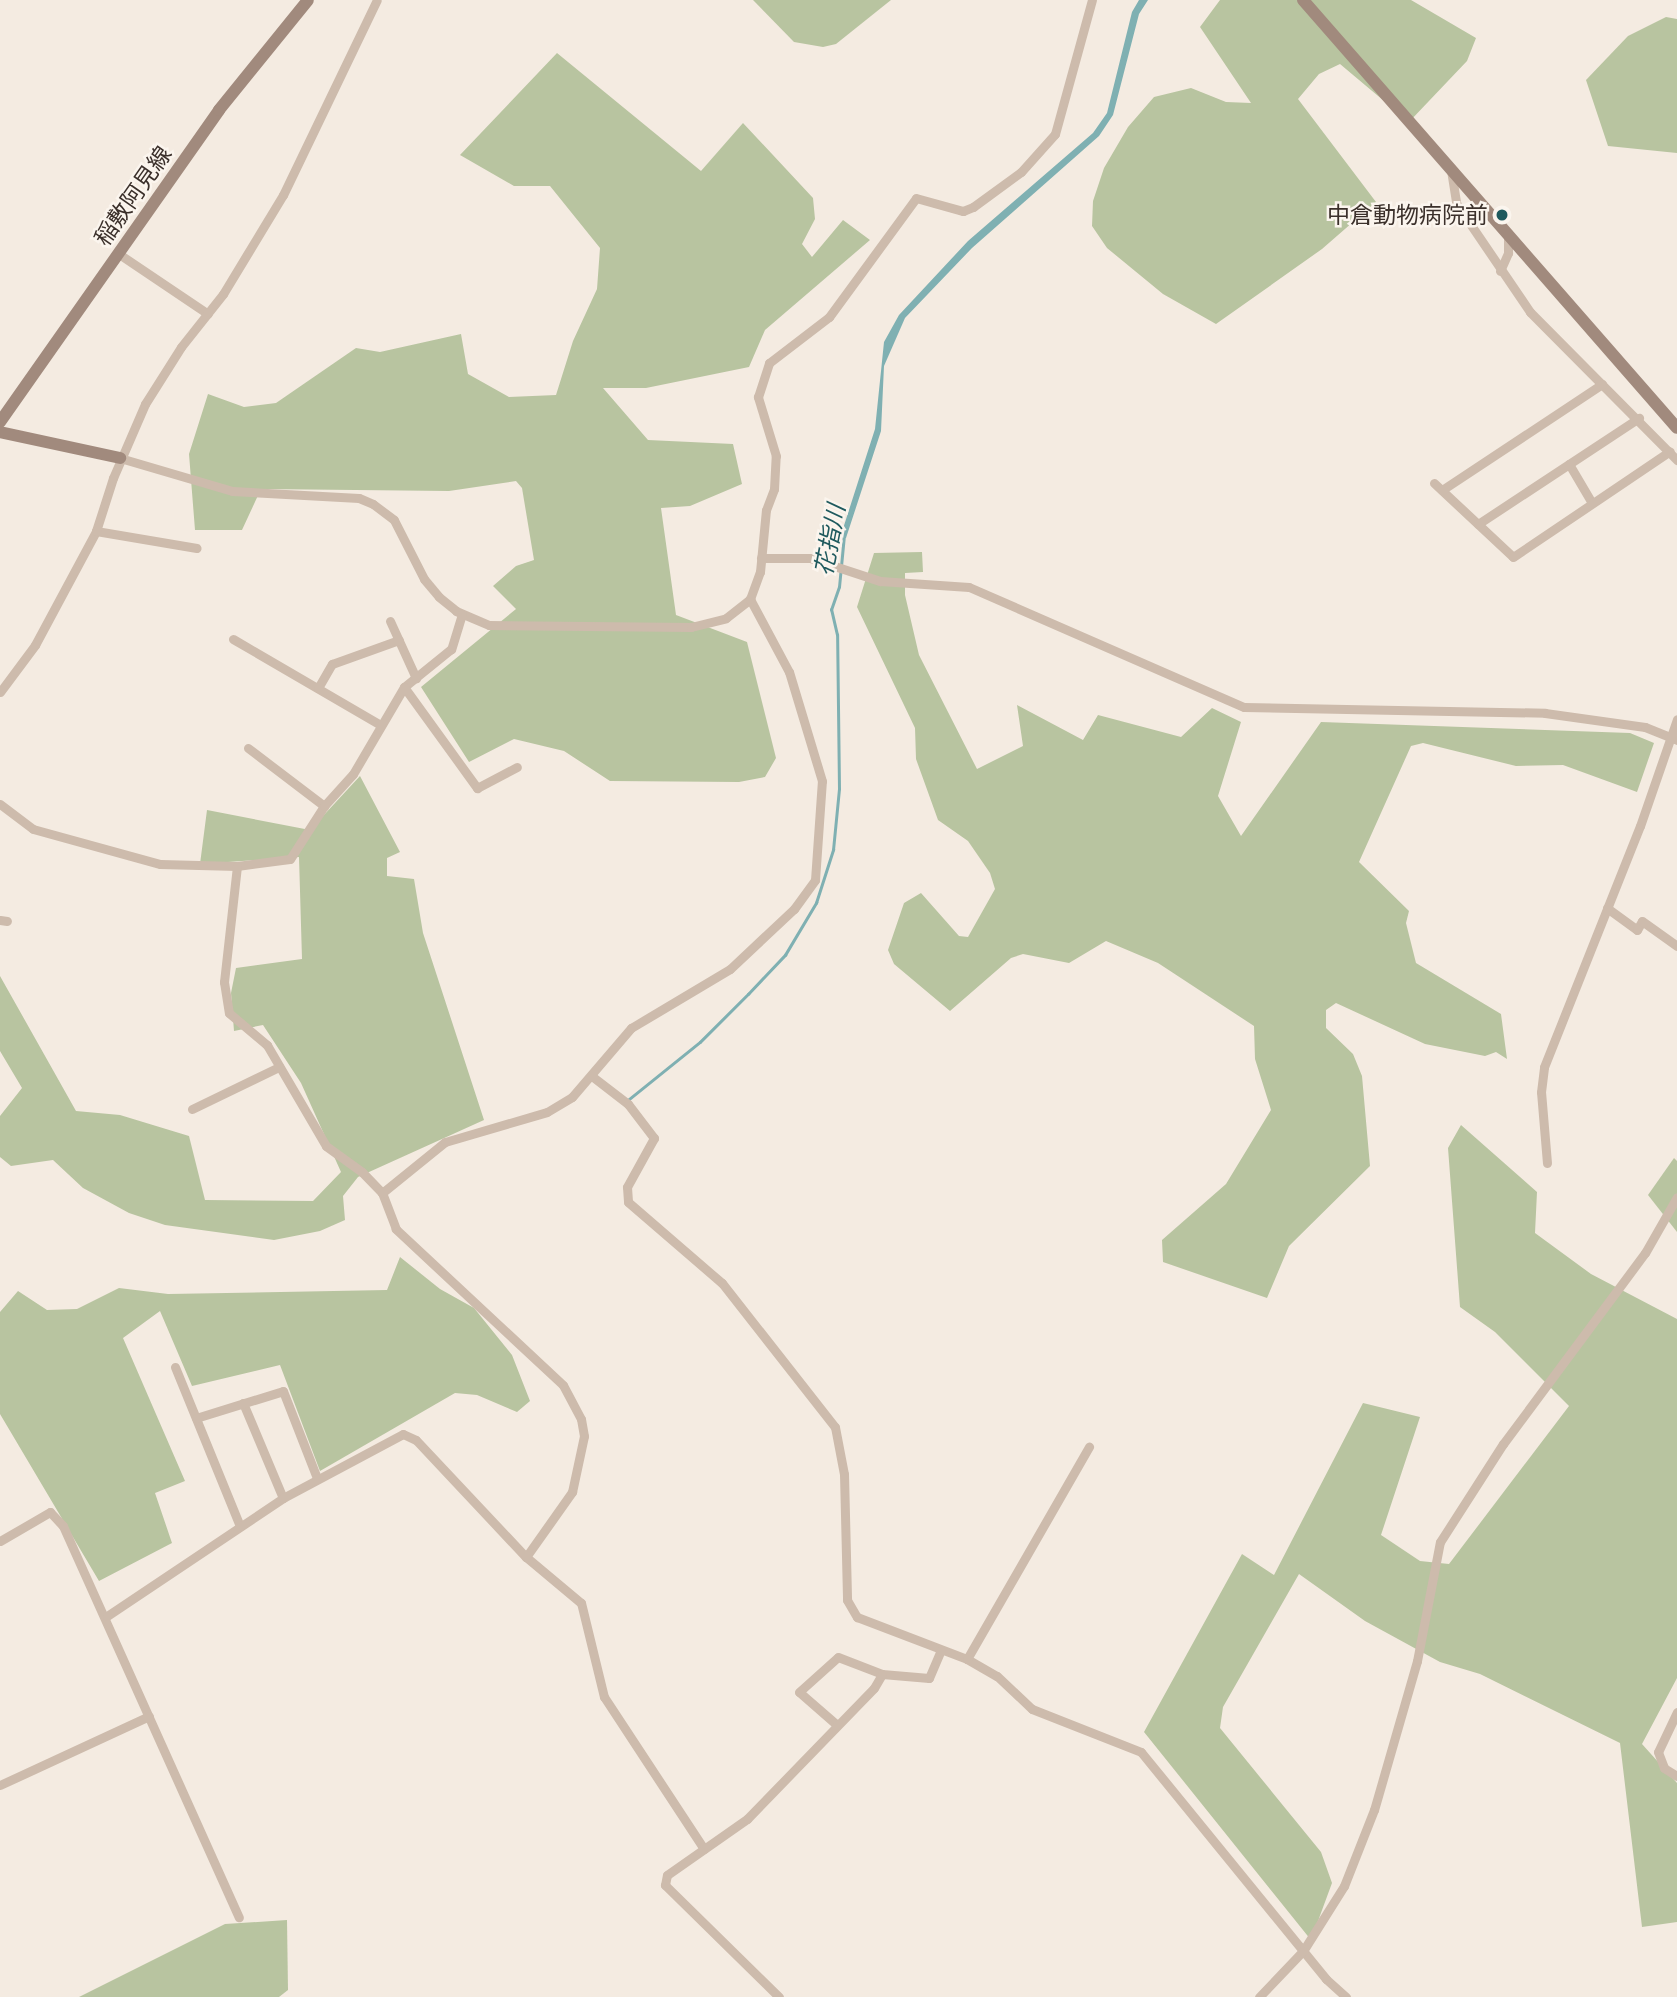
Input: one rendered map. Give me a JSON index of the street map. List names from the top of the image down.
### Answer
{
  "streets": {
    "street": ["稲敷阿見線"]
  },
  "water": ["花指川"],
  "places": ["中倉動物病院前"]
}
